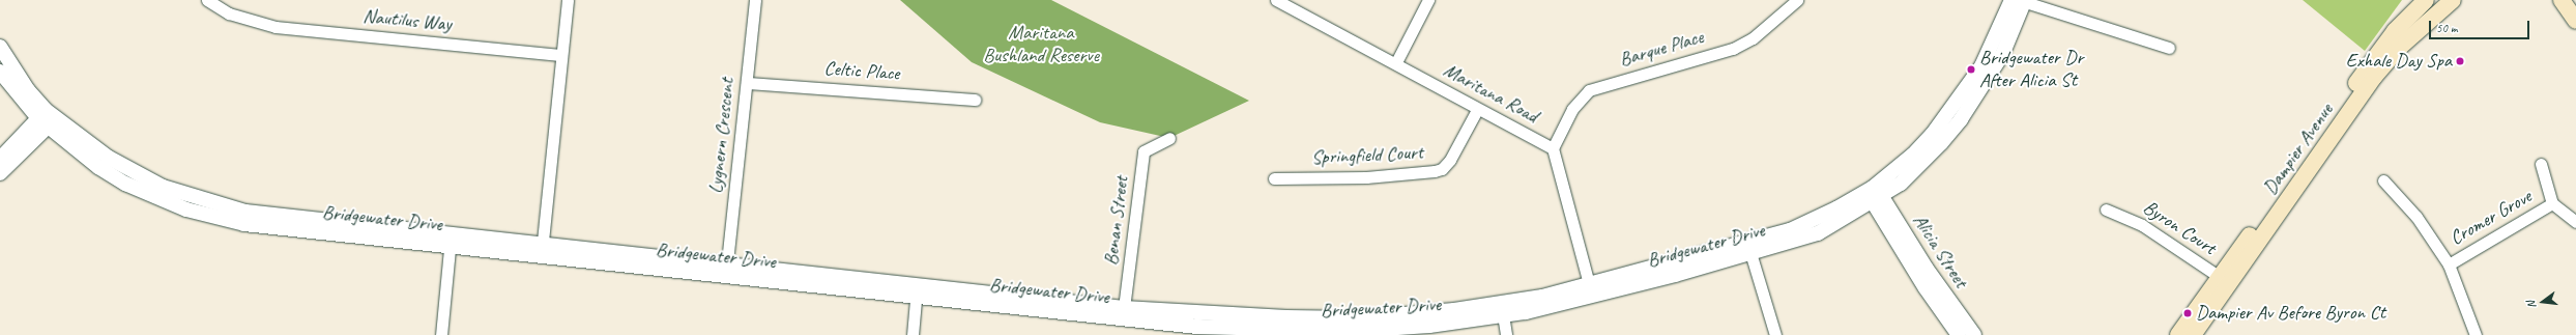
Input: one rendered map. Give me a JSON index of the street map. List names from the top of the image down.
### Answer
{
  "streets": {
    "main road": ["Dampier Avenue"],
    "street": [
      "Nautilus Way",
      "Barque Place",
      "Celtic Place",
      "Maritana Road",
      "Lygnern Crescent",
      "Springfield Court",
      "Cromer Grove",
      "Bridgewater Drive",
      "Benan Street",
      "Byron Court",
      "Alicia Street"
    ]
  },
  "crossings": [
    ["Barque Place", "Maritana Road"],
    ["Celtic Place", "Lygnern Crescent"],
    ["Maritana Road", "Springfield Court"],
    ["Maritana Road", "Bridgewater Drive"],
    ["Lygnern Crescent", "Bridgewater Drive"],
    ["Dampier Avenue", "Byron Court"],
    ["Bridgewater Drive", "Benan Street"],
    ["Bridgewater Drive", "Alicia Street"]
  ],
  "parks": ["Maritana Bushland Reserve"],
  "places": ["Exhale Day Spa", "Bridgewater Dr After Alicia St", "Dampier Av Before Byron Ct"],
  "scale_bar": "50 m",
  "north": "left"
}
